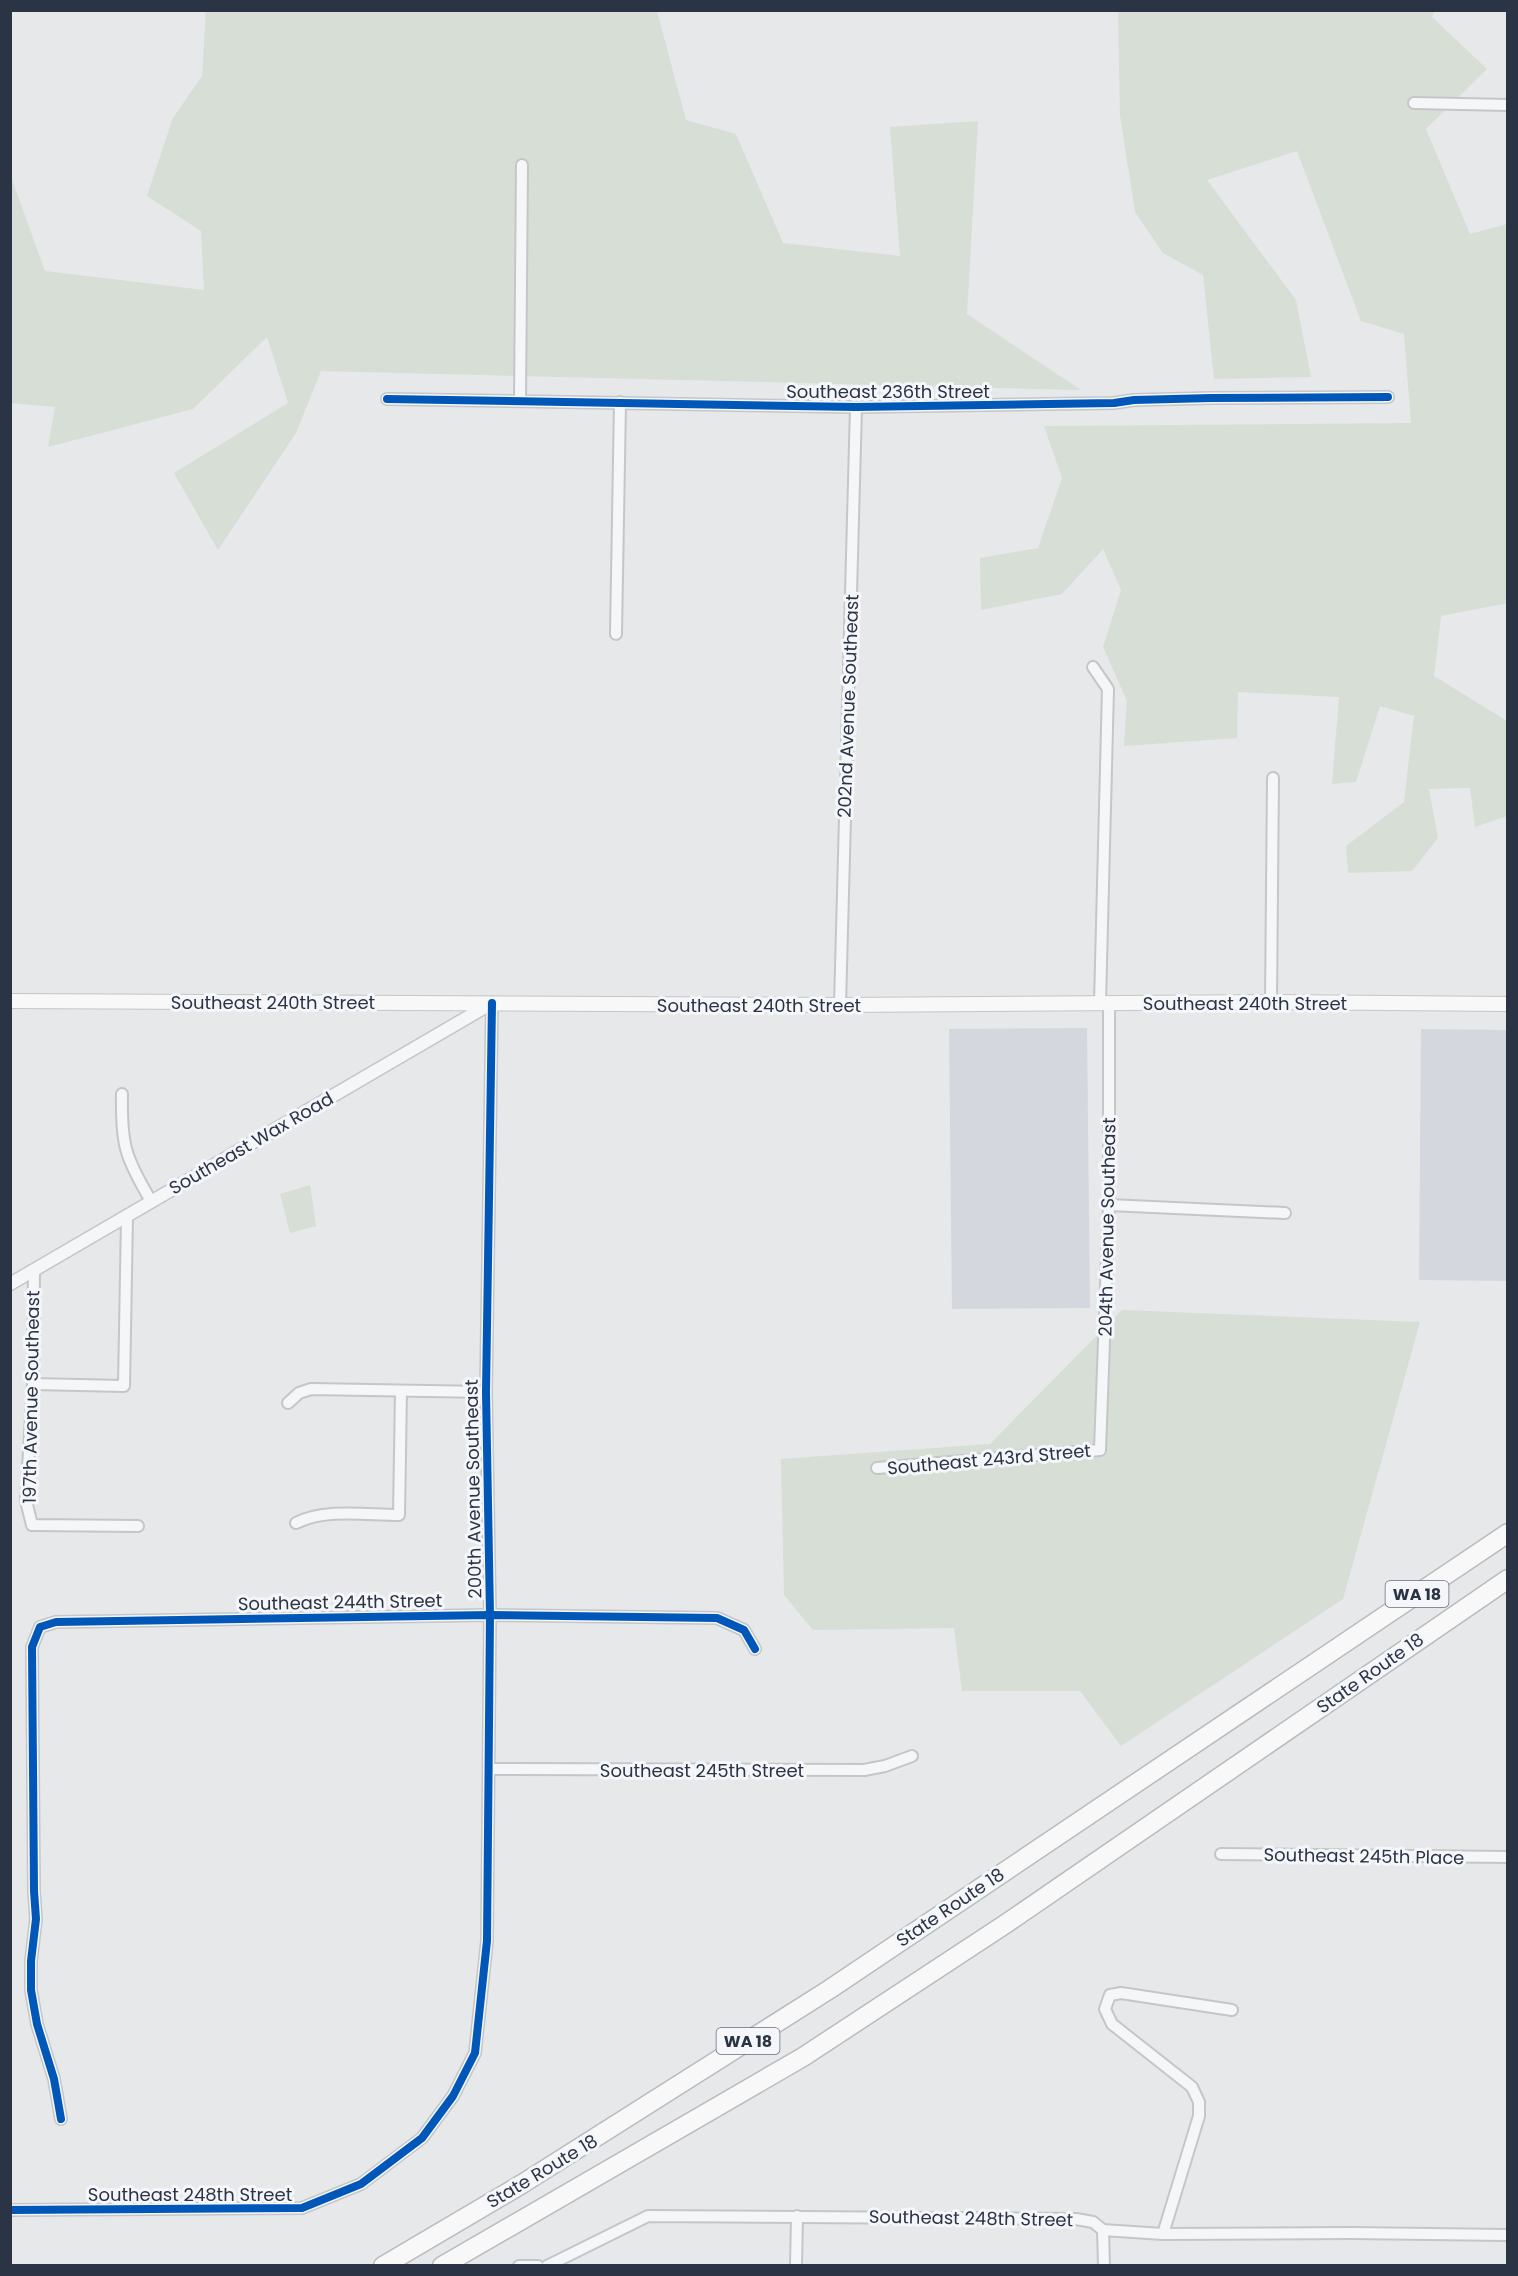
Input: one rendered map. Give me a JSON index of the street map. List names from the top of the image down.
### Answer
{
  "streets": {
    "highway": ["WA 18", "State Route 18"],
    "main road": ["Southeast 240th Street"],
    "street": [
      "Southeast 236th Street",
      "202nd Avenue Southeast",
      "Southeast Wax Road",
      "204th Avenue Southeast",
      "197th Avenue Southeast",
      "Southeast 243rd Street",
      "200th Avenue Southeast",
      "Southeast 244th Street",
      "Southeast 245th Street",
      "Southeast 245th Place",
      "Southeast 248th Street"
    ]
  },
  "crossings": [
    ["Southeast 236th Street", "202nd Avenue Southeast"],
    ["202nd Avenue Southeast", "Southeast 240th Street"],
    ["Southeast 240th Street", "Southeast Wax Road"],
    ["Southeast 240th Street", "204th Avenue Southeast"],
    ["Southeast 240th Street", "200th Avenue Southeast"],
    ["Southeast Wax Road", "197th Avenue Southeast"],
    ["Southeast Wax Road", "200th Avenue Southeast"],
    ["204th Avenue Southeast", "Southeast 243rd Street"],
    ["200th Avenue Southeast", "Southeast 244th Street"],
    ["200th Avenue Southeast", "Southeast 245th Street"],
    ["200th Avenue Southeast", "Southeast 248th Street"]
  ]
}
